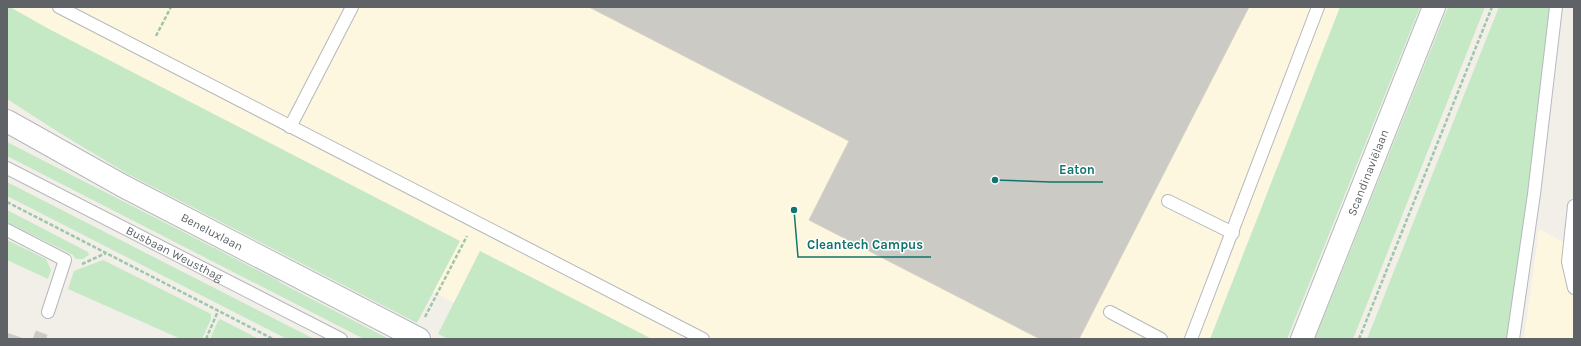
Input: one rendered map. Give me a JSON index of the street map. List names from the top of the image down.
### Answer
{
  "streets": {
    "street": ["Scandinaviëlaan", "Beneluxlaan"],
    "lane": ["Busbaan Weusthag"]
  },
  "places": ["Eaton", "Cleantech Campus"]
}
